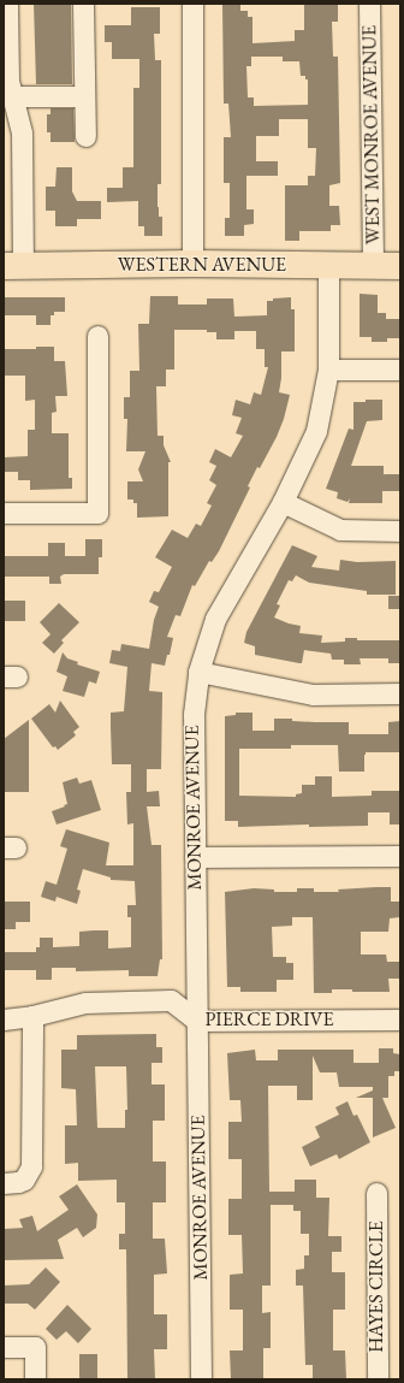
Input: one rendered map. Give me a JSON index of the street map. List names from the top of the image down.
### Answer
{
  "streets": {
    "main road": ["WESTERN AVENUE"],
    "street": [
      "WEST MONROE AVENUE",
      "MONROE AVENUE",
      "PIERCE DRIVE",
      "HAYES CIRCLE"
    ]
  },
  "crossings": [
    ["WEST MONROE AVENUE", "WESTERN AVENUE"],
    ["WESTERN AVENUE", "MONROE AVENUE"],
    ["MONROE AVENUE", "PIERCE DRIVE"]
  ]
}
